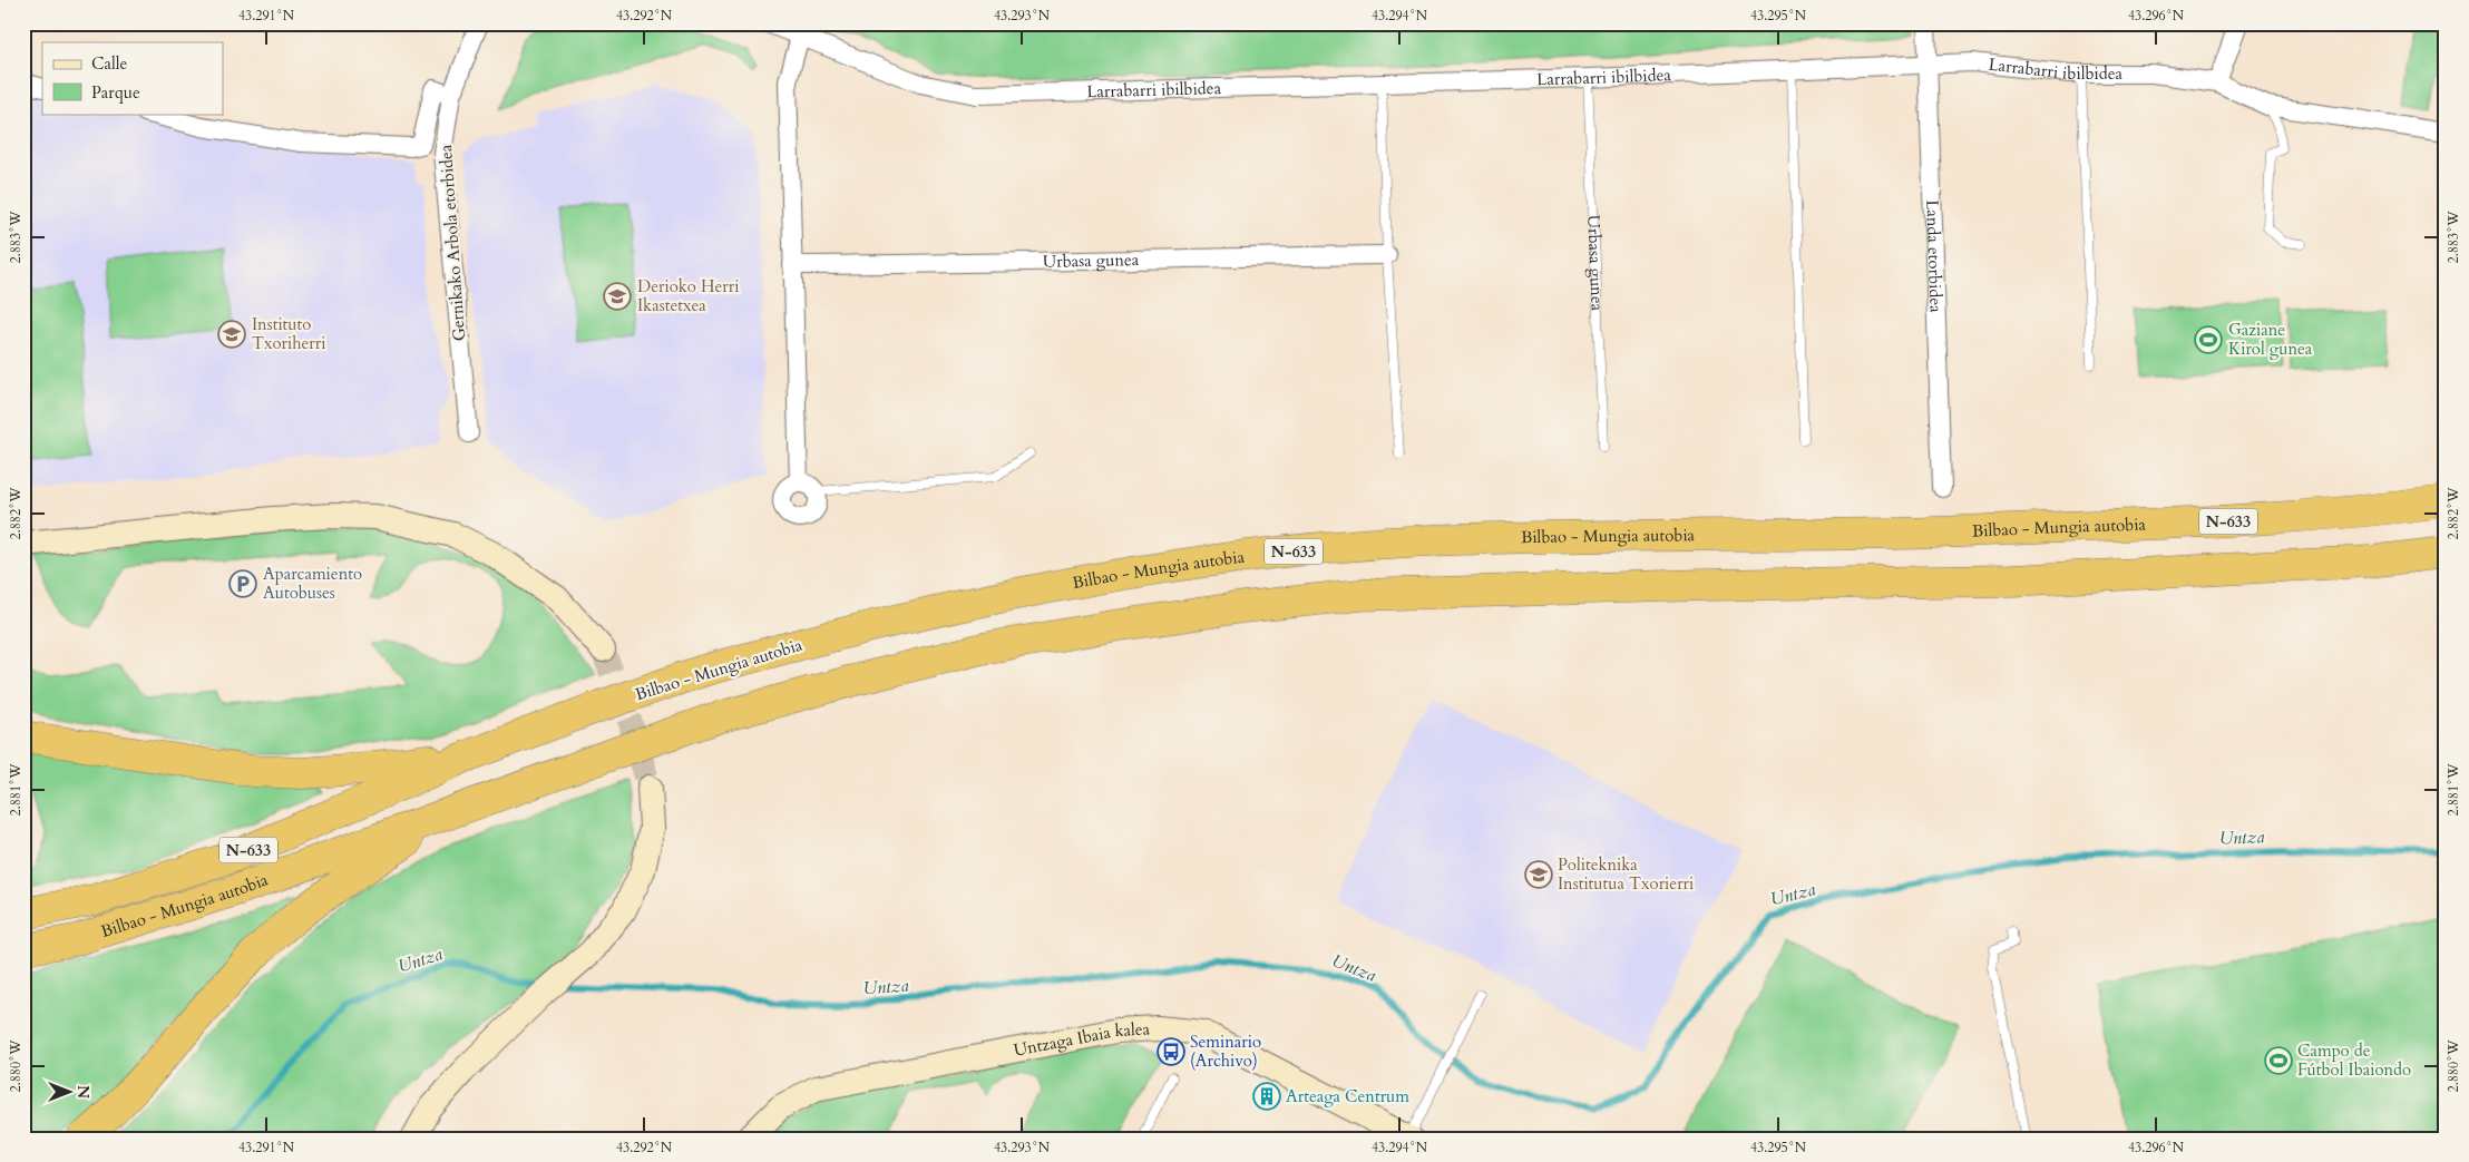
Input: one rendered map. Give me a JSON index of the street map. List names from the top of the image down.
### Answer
{
  "streets": {
    "highway": ["N-633", "Bilbao - Mungia autobia"],
    "street": [
      "Larrabarri ibilbidea",
      "Gernikako Arbola etorbidea",
      "Landa etorbidea",
      "Urbasa gunea",
      "Untzaga Ibaia kalea"
    ]
  },
  "crossings": [
    ["Larrabarri ibilbidea", "Landa etorbidea"],
    ["Larrabarri ibilbidea", "Urbasa gunea"]
  ],
  "water": ["Untza"],
  "places": {
    "school or university": ["Derioko Herri Ikastetxea", "Instituto Txoriherri", "Politeknika Institutua Txorierri"],
    "sports": ["Gaziane Kirol gunea", "Campo de Fútbol Ibaiondo"],
    "parking": ["Aparcamiento Autobuses"],
    "bus stop": ["Seminario (Archivo)"],
    "building": ["Arteaga Centrum"]
  },
  "legend": ["Calle", "Parque"],
  "north": "right",
  "coordinates": [
    "43.291°N",
    "43.292°N",
    "43.293°N",
    "43.294°N",
    "43.295°N",
    "43.296°N",
    "2.883°W",
    "2.882°W",
    "2.881°W",
    "2.880°W"
  ]
}
